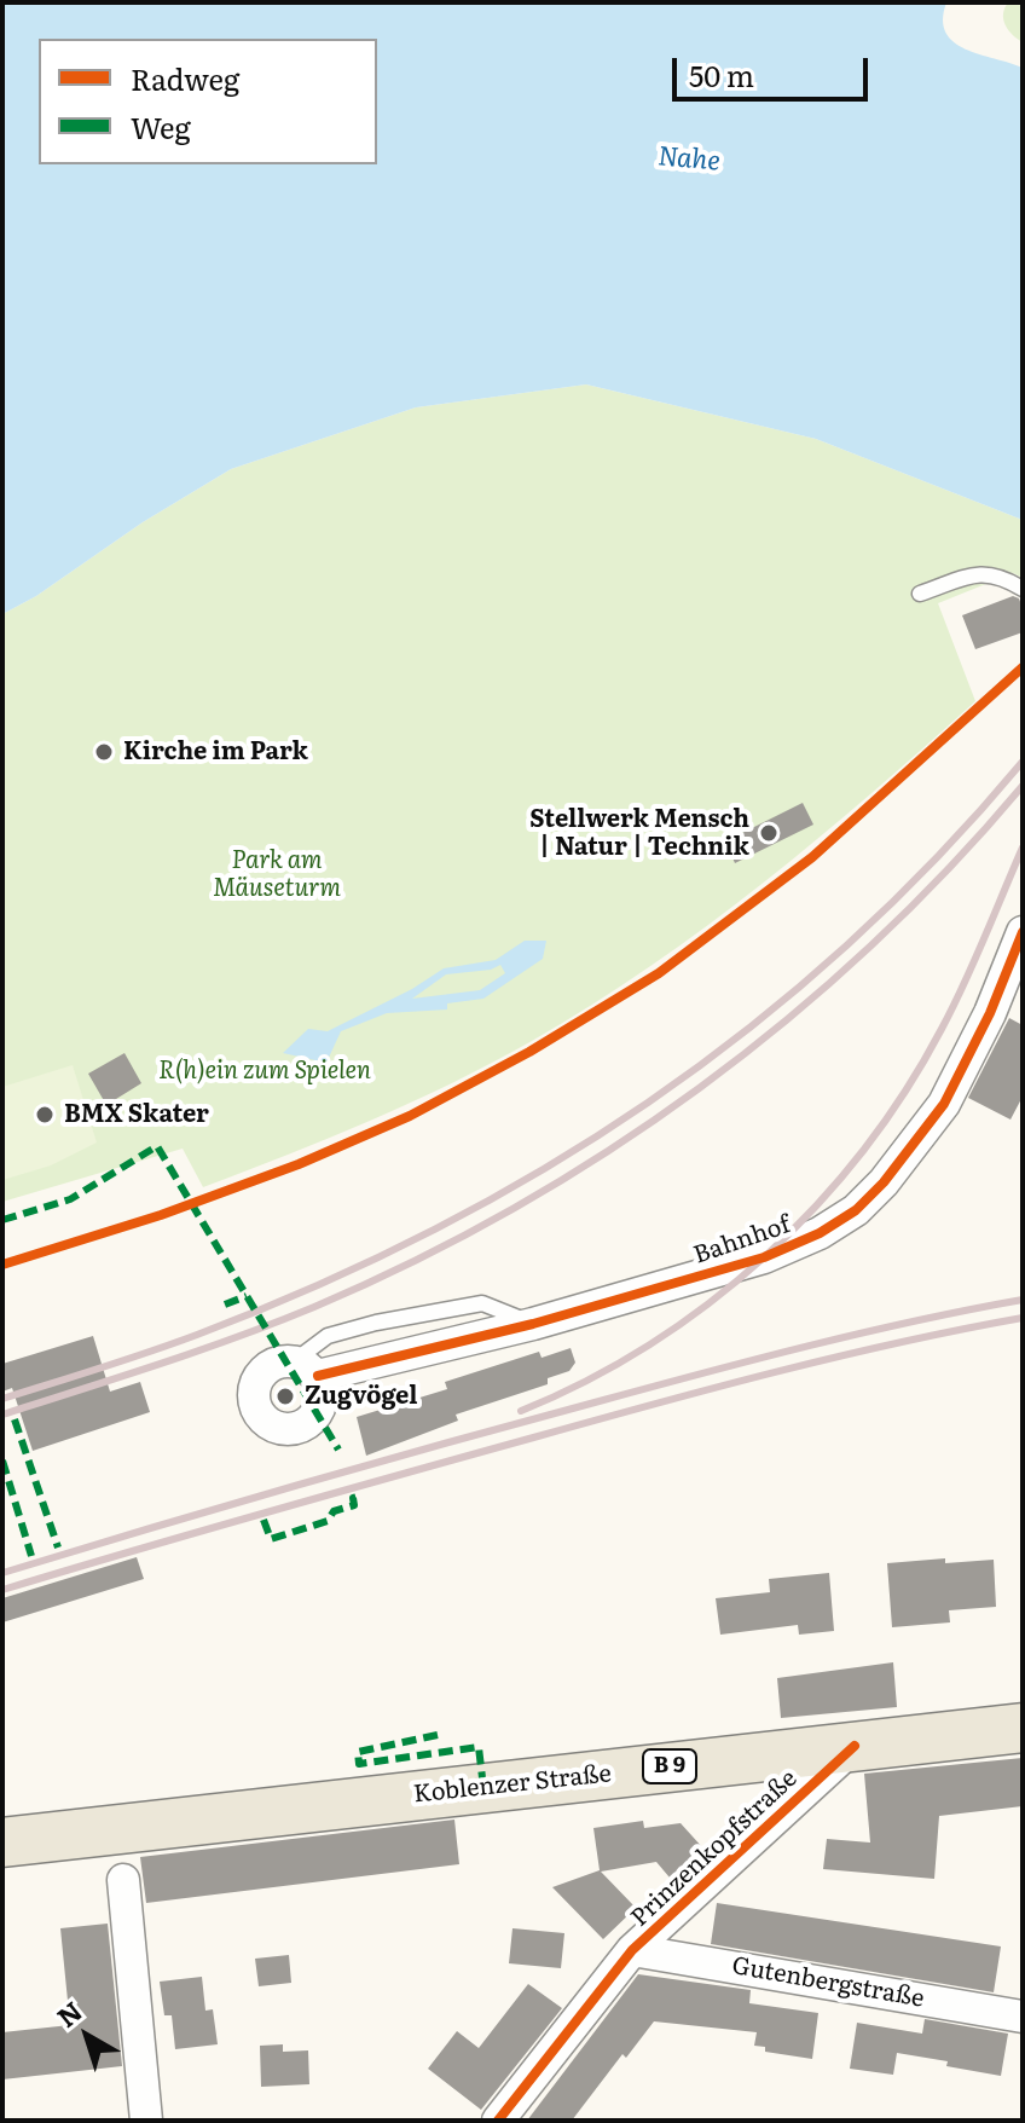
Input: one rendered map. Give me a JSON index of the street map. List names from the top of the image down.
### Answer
{
  "streets": {
    "main road": ["B 9", "Koblenzer Straße"],
    "street": ["Bahnhof", "Prinzenkopfstraße", "Gutenbergstraße"]
  },
  "crossings": [
    ["Koblenzer Straße", "Prinzenkopfstraße"],
    ["Prinzenkopfstraße", "Gutenbergstraße"]
  ],
  "water": ["Nahe"],
  "parks": ["Park am Mäuseturm", "R(h)ein zum Spielen"],
  "places": [
    "Kirche im Park",
    "Stellwerk Mensch | Natur | Technik",
    "BMX Skater",
    "Zugvögel"
  ],
  "legend": ["Radweg", "Weg"],
  "scale_bar": "50 m",
  "north": "top left"
}
